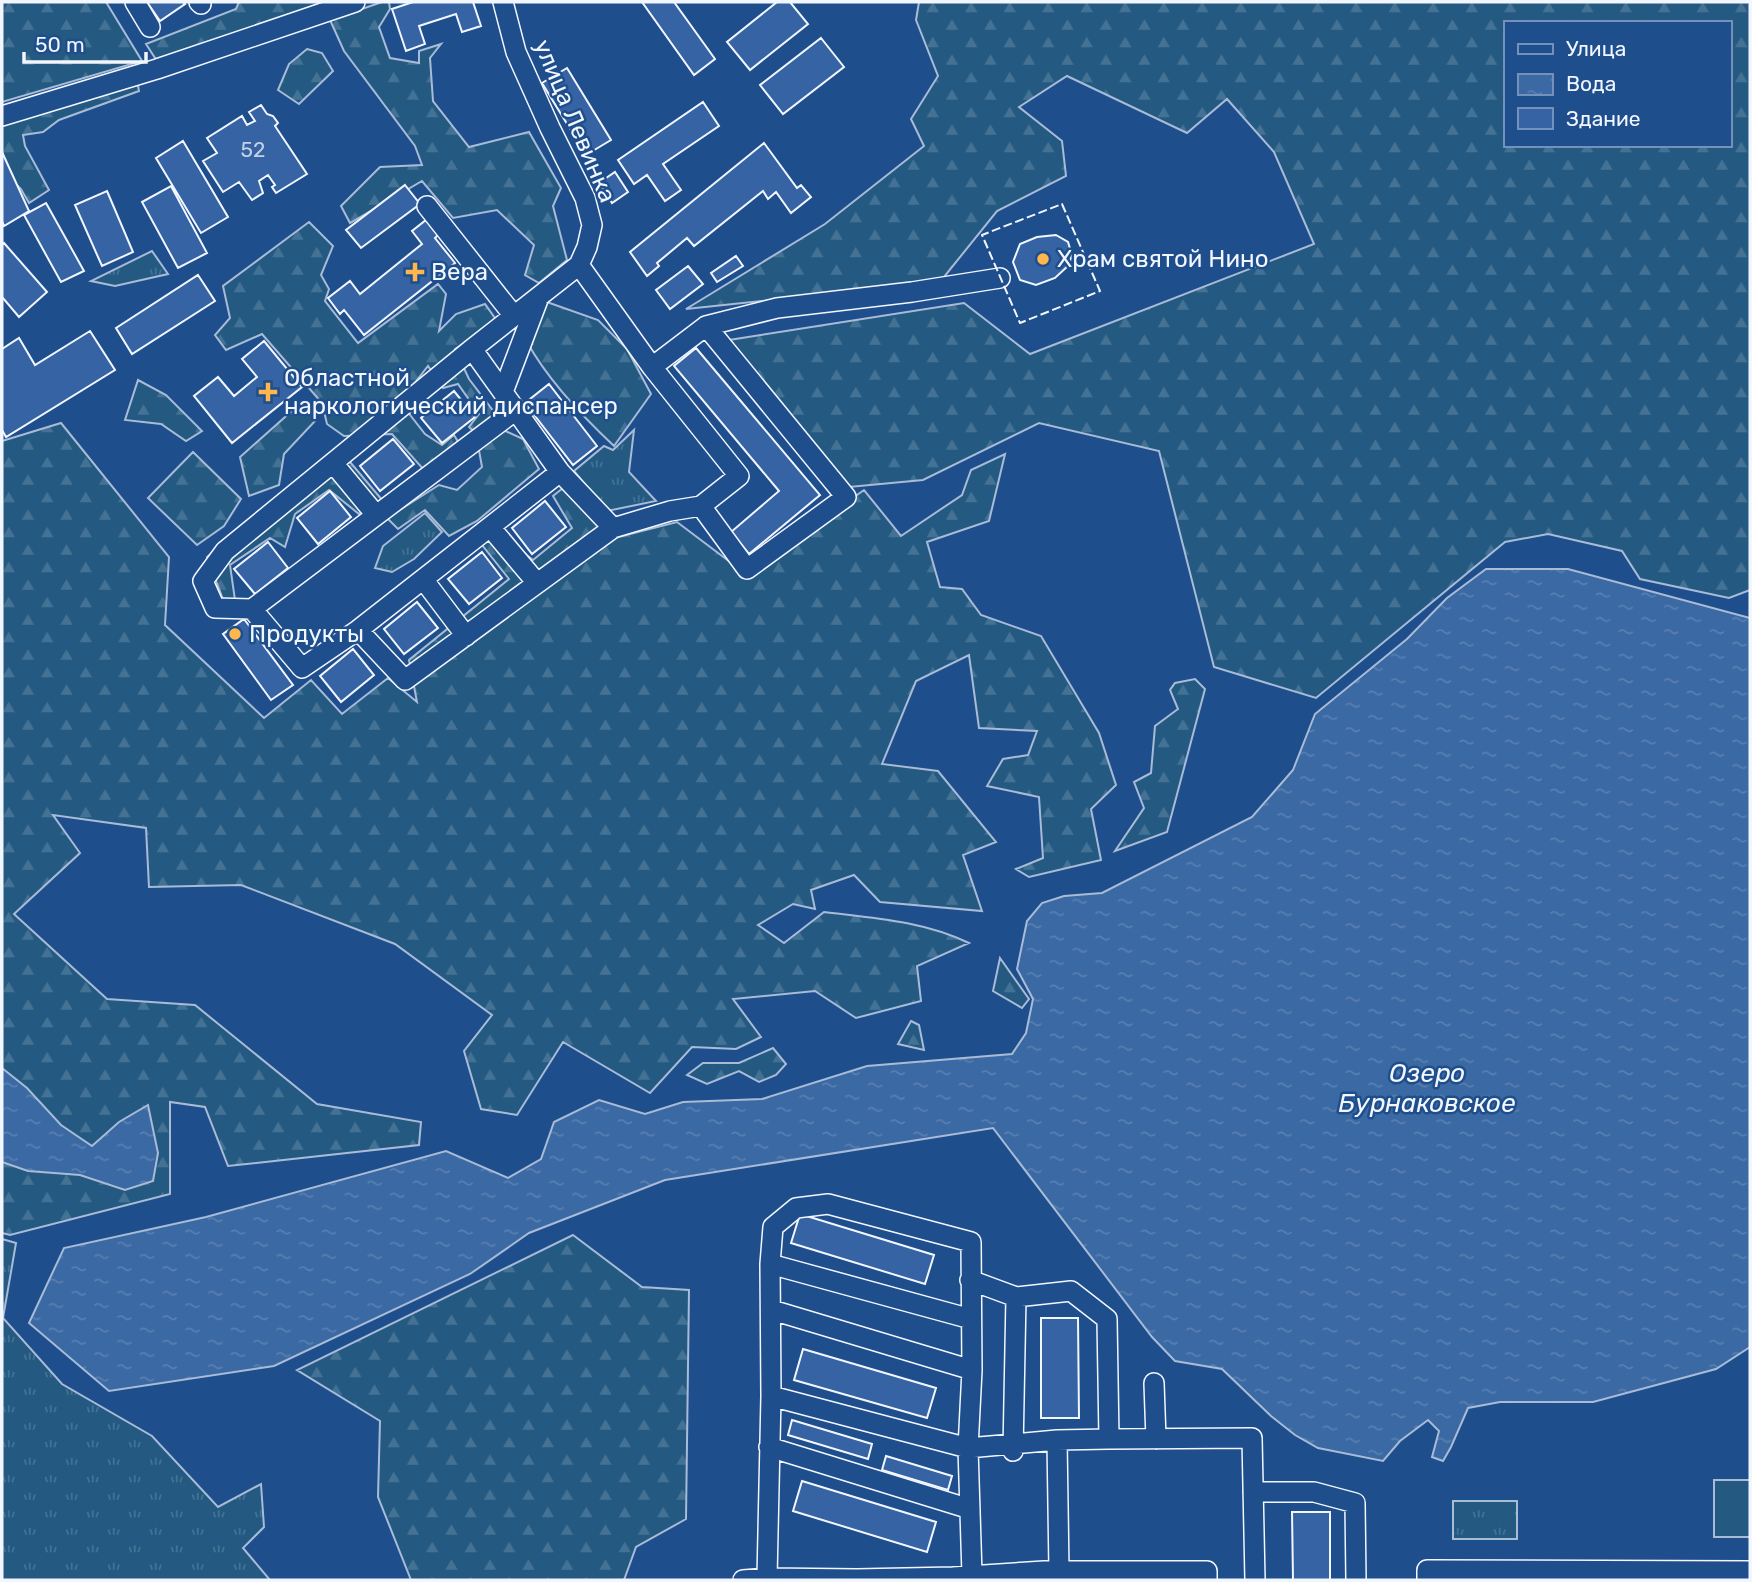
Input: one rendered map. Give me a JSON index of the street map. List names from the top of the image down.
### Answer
{
  "streets": {
    "street": ["улица Левинка"]
  },
  "water": ["Озеро Бурнаковское"],
  "places": {
    "other": ["Храм святой Нино", "Продукты"],
    "health": ["Вера", "Областной наркологический диспансер"]
  },
  "house_numbers": ["52"],
  "legend": ["Улица", "Вода", "Здание"],
  "scale_bar": "50 m"
}
